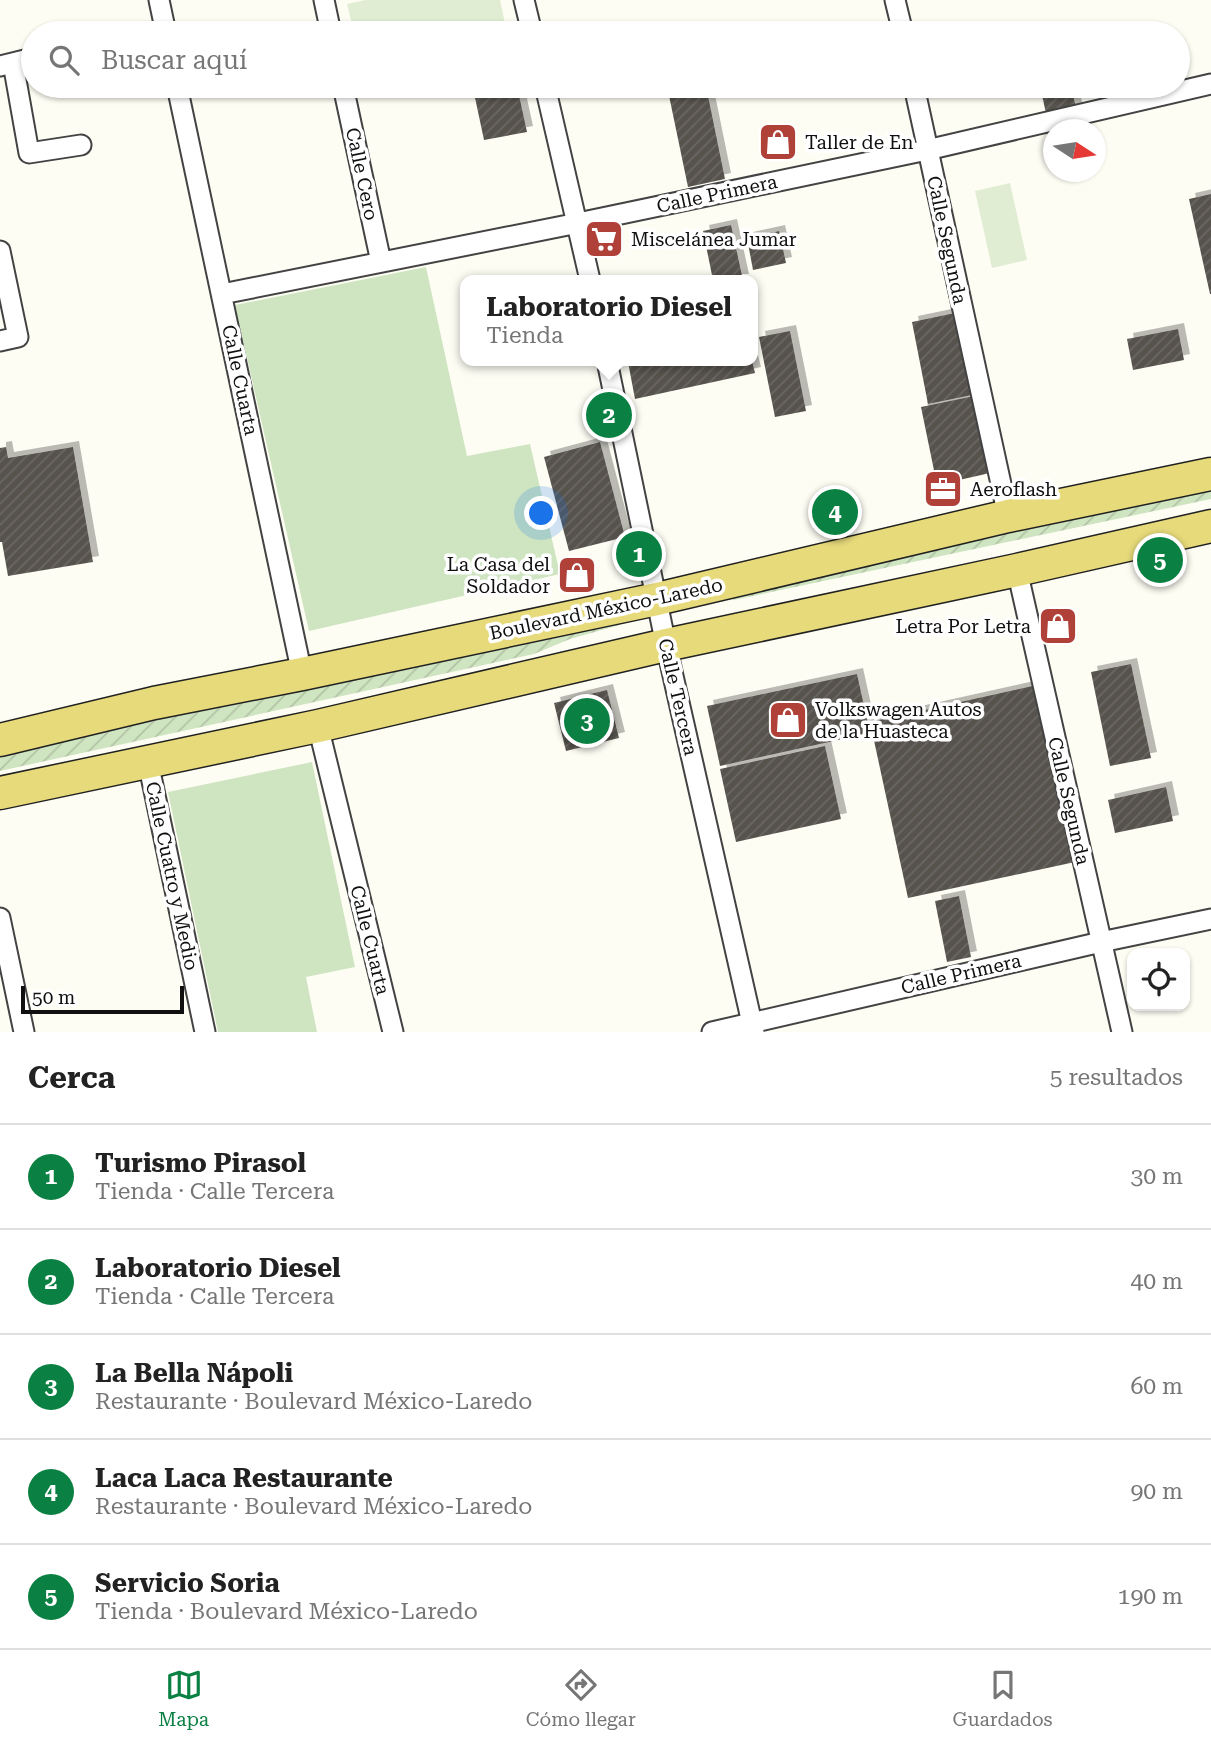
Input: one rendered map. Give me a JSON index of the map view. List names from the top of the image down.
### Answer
{
  "streets": {
    "main road": ["Boulevard México-Laredo"],
    "street": [
      "Calle Cero",
      "Calle Primera",
      "Calle Segunda",
      "Calle Cuarta",
      "Calle Tercera",
      "Calle Cuatro y Medio"
    ]
  },
  "crossings": [
    ["Calle Cero", "Calle Primera"],
    ["Calle Primera", "Calle Segunda"],
    ["Calle Primera", "Calle Cuarta"],
    ["Calle Primera", "Calle Tercera"],
    ["Calle Segunda", "Boulevard México-Laredo"],
    ["Calle Cuarta", "Boulevard México-Laredo"],
    ["Boulevard México-Laredo", "Calle Tercera"]
  ],
  "places": {
    "shop": [
      "Taller de En",
      "La Casa del Soldador",
      "Letra Por Letra",
      "Volkswagen Autos de la Huasteca"
    ],
    "supermarket": ["Miscelánea Jumar"],
    "office": ["Aeroflash"]
  },
  "scale_bar": "50 m",
  "north": "right",
  "page": {
    "search": "Buscar aquí",
    "popup": ["Laboratorio Diesel", "Tienda"],
    "pins": [
      "2",
      "4",
      "1",
      "5",
      "3"
    ],
    "scale": "50 m",
    "heading": ["Cerca", "5 resultados"],
    "list": [
      {
        "mark": "1",
        "name": "Turismo Pirasol",
        "note": "Tienda · Calle Tercera",
        "value": "30 m"
      },
      {
        "mark": "2",
        "name": "Laboratorio Diesel",
        "note": "Tienda · Calle Tercera",
        "value": "40 m"
      },
      {
        "mark": "3",
        "name": "La Bella Nápoli",
        "note": "Restaurante · Boulevard México-Laredo",
        "value": "60 m"
      },
      {
        "mark": "4",
        "name": "Laca Laca Restaurante",
        "note": "Restaurante · Boulevard México-Laredo",
        "value": "90 m"
      },
      {
        "mark": "5",
        "name": "Servicio Soria",
        "note": "Tienda · Boulevard México-Laredo",
        "value": "190 m"
      }
    ],
    "nav": ["Mapa", "Cómo llegar", "Guardados"]
  }
}
